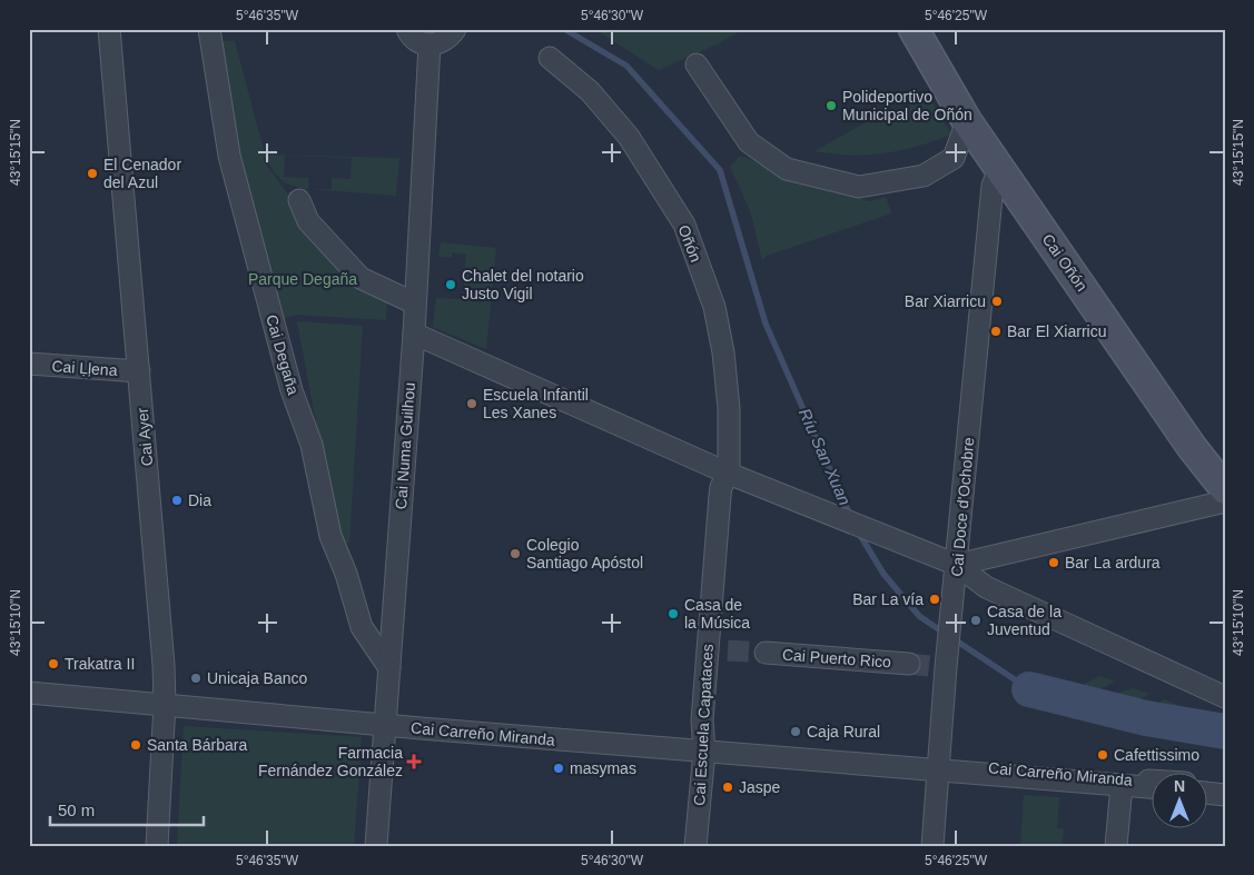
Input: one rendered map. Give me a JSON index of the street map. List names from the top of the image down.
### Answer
{
  "streets": {
    "street": [
      "Oñón",
      "Cai Oñón",
      "Cai Degaña",
      "Cai Ḷḷena",
      "Cai Ayer",
      "Cai Numa Guilhou",
      "Cai Doce d'Ochobre",
      "Cai Puerto Rico",
      "Cai Escuela Capataces",
      "Cai Carreño Miranda"
    ]
  },
  "crossings": [
    ["Oñón", "Cai Escuela Capataces"],
    ["Cai Oñón", "Cai Doce d'Ochobre"],
    ["Cai Degaña", "Cai Numa Guilhou"],
    ["Cai Ḷḷena", "Cai Ayer"],
    ["Cai Ayer", "Cai Carreño Miranda"],
    ["Cai Numa Guilhou", "Cai Carreño Miranda"],
    ["Cai Doce d'Ochobre", "Cai Puerto Rico"],
    ["Cai Doce d'Ochobre", "Cai Carreño Miranda"],
    ["Cai Escuela Capataces", "Cai Carreño Miranda"]
  ],
  "water": ["Ríu San Xuan"],
  "parks": ["Parque Degaña"],
  "places": {
    "other": [
      "Polideportivo Municipal de Oñón",
      "El Cenador del Azul",
      "Chalet del notario Justo Vigil",
      "Bar Xiarricu",
      "Bar El Xiarricu",
      "Escuela Infantil Les Xanes",
      "Dia",
      "Colegio Santiago Apóstol",
      "Bar La ardura",
      "Bar La vía",
      "Casa de la Música",
      "Casa de la Juventud",
      "Trakatra II",
      "Unicaja Banco",
      "Caja Rural",
      "Santa Bárbara",
      "Cafettissimo",
      "masymas",
      "Jaspe"
    ],
    "health": ["Farmacia Fernández González"]
  },
  "scale_bar": "50 m",
  "north": "top",
  "coordinates": [
    "5°46'35\"W",
    "5°46'30\"W",
    "5°46'25\"W",
    "43°15'15\"N",
    "43°15'10\"N"
  ]
}
